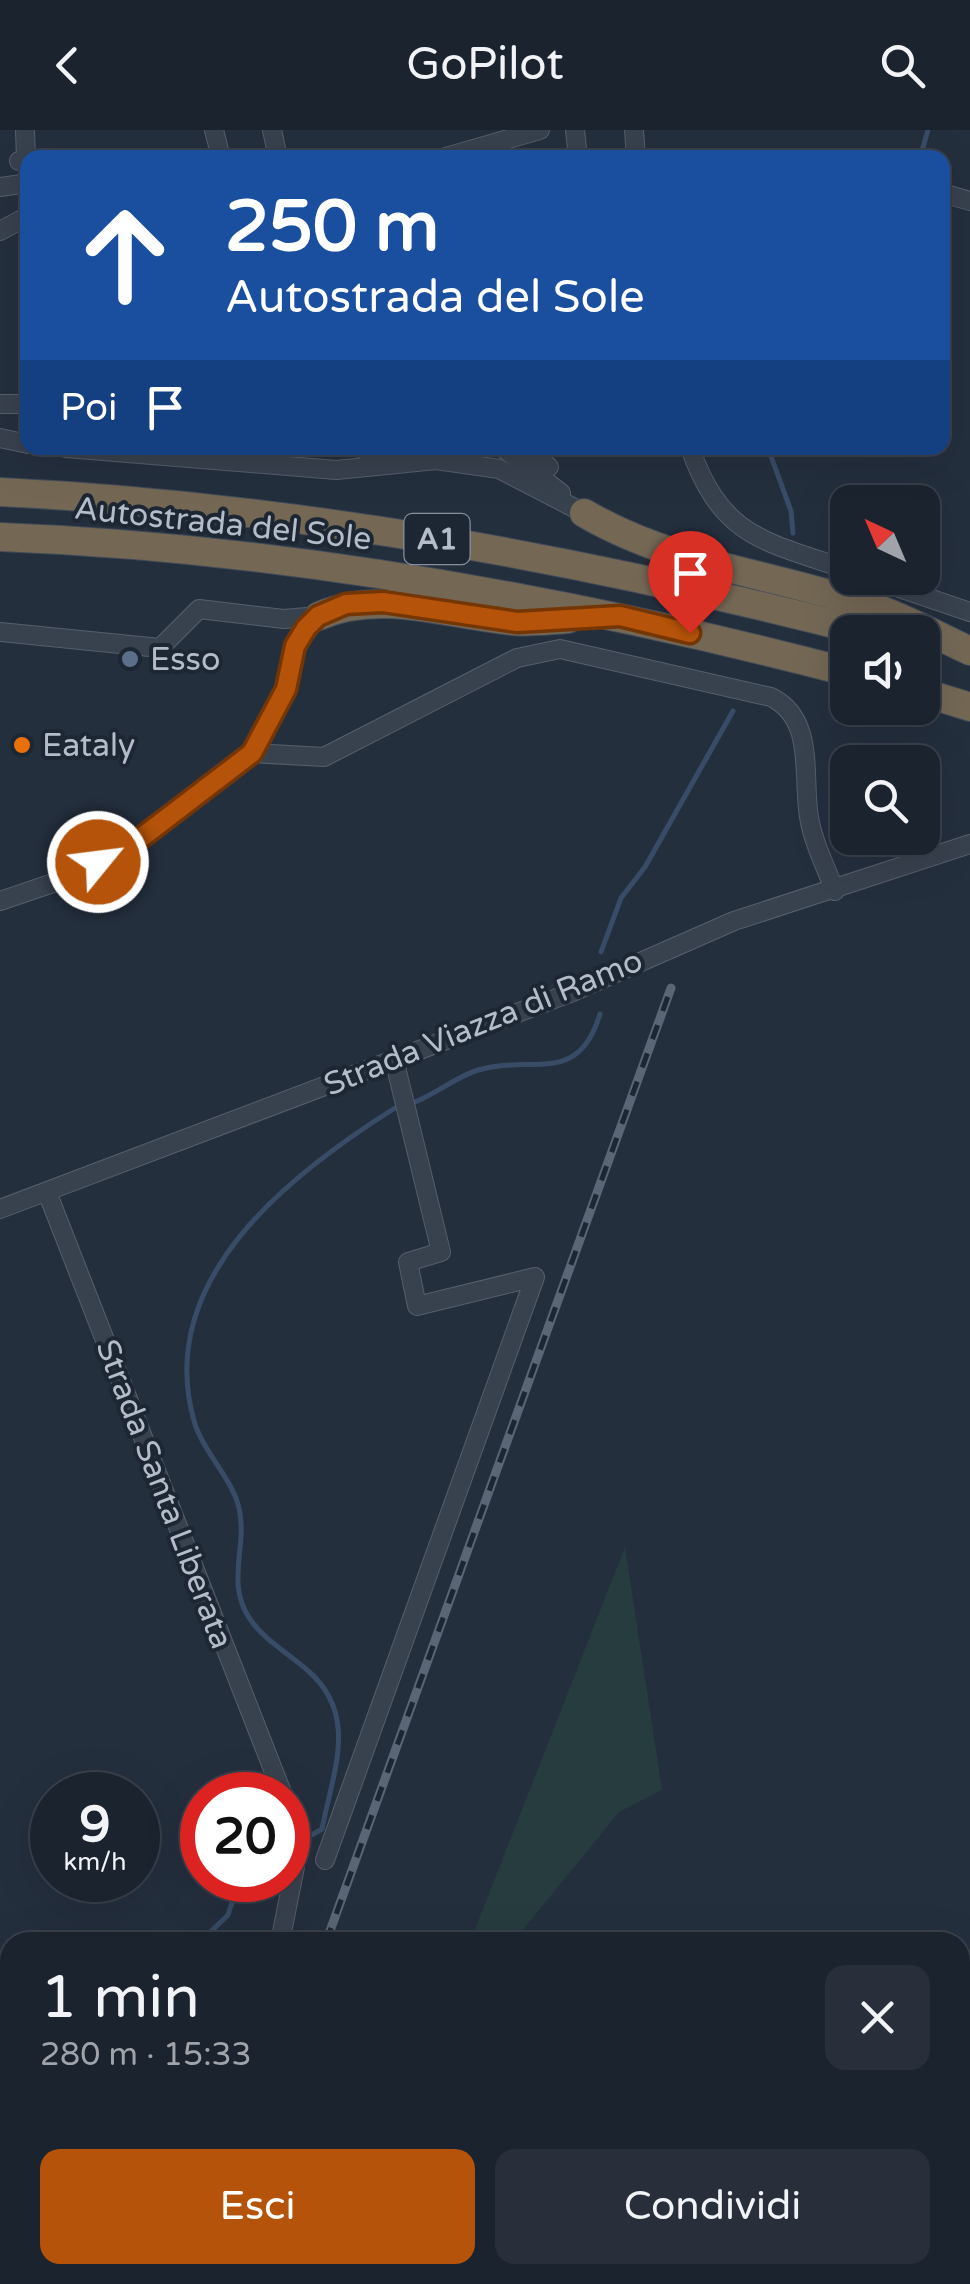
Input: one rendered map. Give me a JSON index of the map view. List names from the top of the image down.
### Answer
{
  "streets": {
    "highway": ["Autostrada del Sole", "A1"],
    "street": ["Strada Viazza di Ramo", "Strada Santa Liberata"]
  },
  "crossings": [
    ["Strada Viazza di Ramo", "Strada Santa Liberata"]
  ],
  "places": ["Esso", "Eataly"],
  "north": "top left",
  "page": {
    "header": "GoPilot",
    "turn": ["250 m", "Autostrada del Sole"],
    "then": "Poi",
    "speed": "9 km/h",
    "limit": "20",
    "heading": ["1 min", "280 m · 15:33"],
    "buttons": ["Esci", "Condividi"]
  }
}
